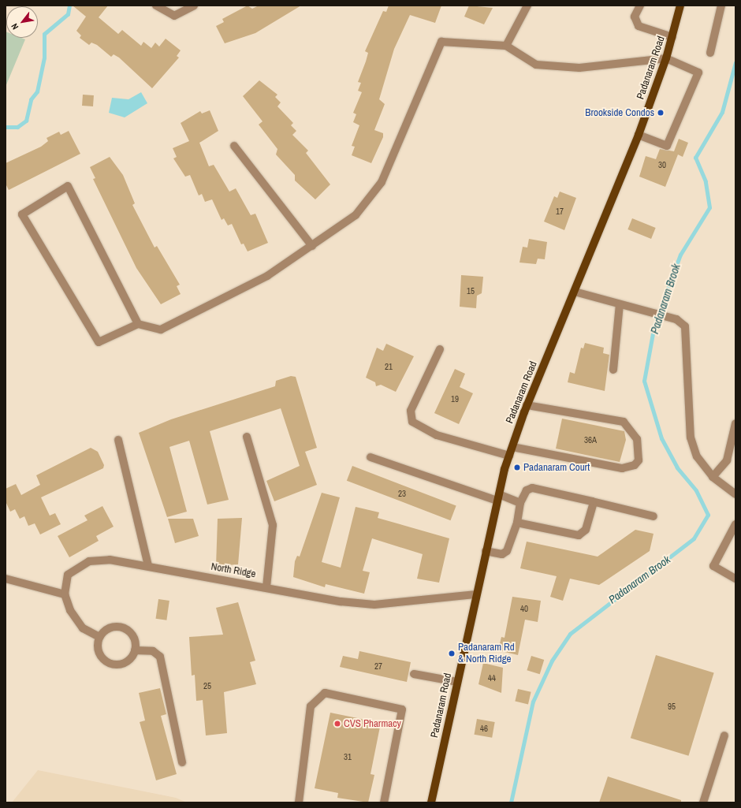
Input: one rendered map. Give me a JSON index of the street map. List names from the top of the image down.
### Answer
{
  "streets": {
    "main road": ["Padanaram Road"],
    "street": ["North Ridge"]
  },
  "crossings": [
    ["Padanaram Road", "North Ridge"]
  ],
  "water": ["Padanaram Brook"],
  "places": [
    "Brookside Condos",
    "Padanaram Court",
    "Padanaram Rd & North Ridge",
    "CVS Pharmacy"
  ],
  "house_numbers": [
    "30",
    "17",
    "15",
    "21",
    "19",
    "36A",
    "23",
    "40",
    "27",
    "44",
    "25",
    "95",
    "46",
    "31"
  ],
  "north": "bottom left"
}
